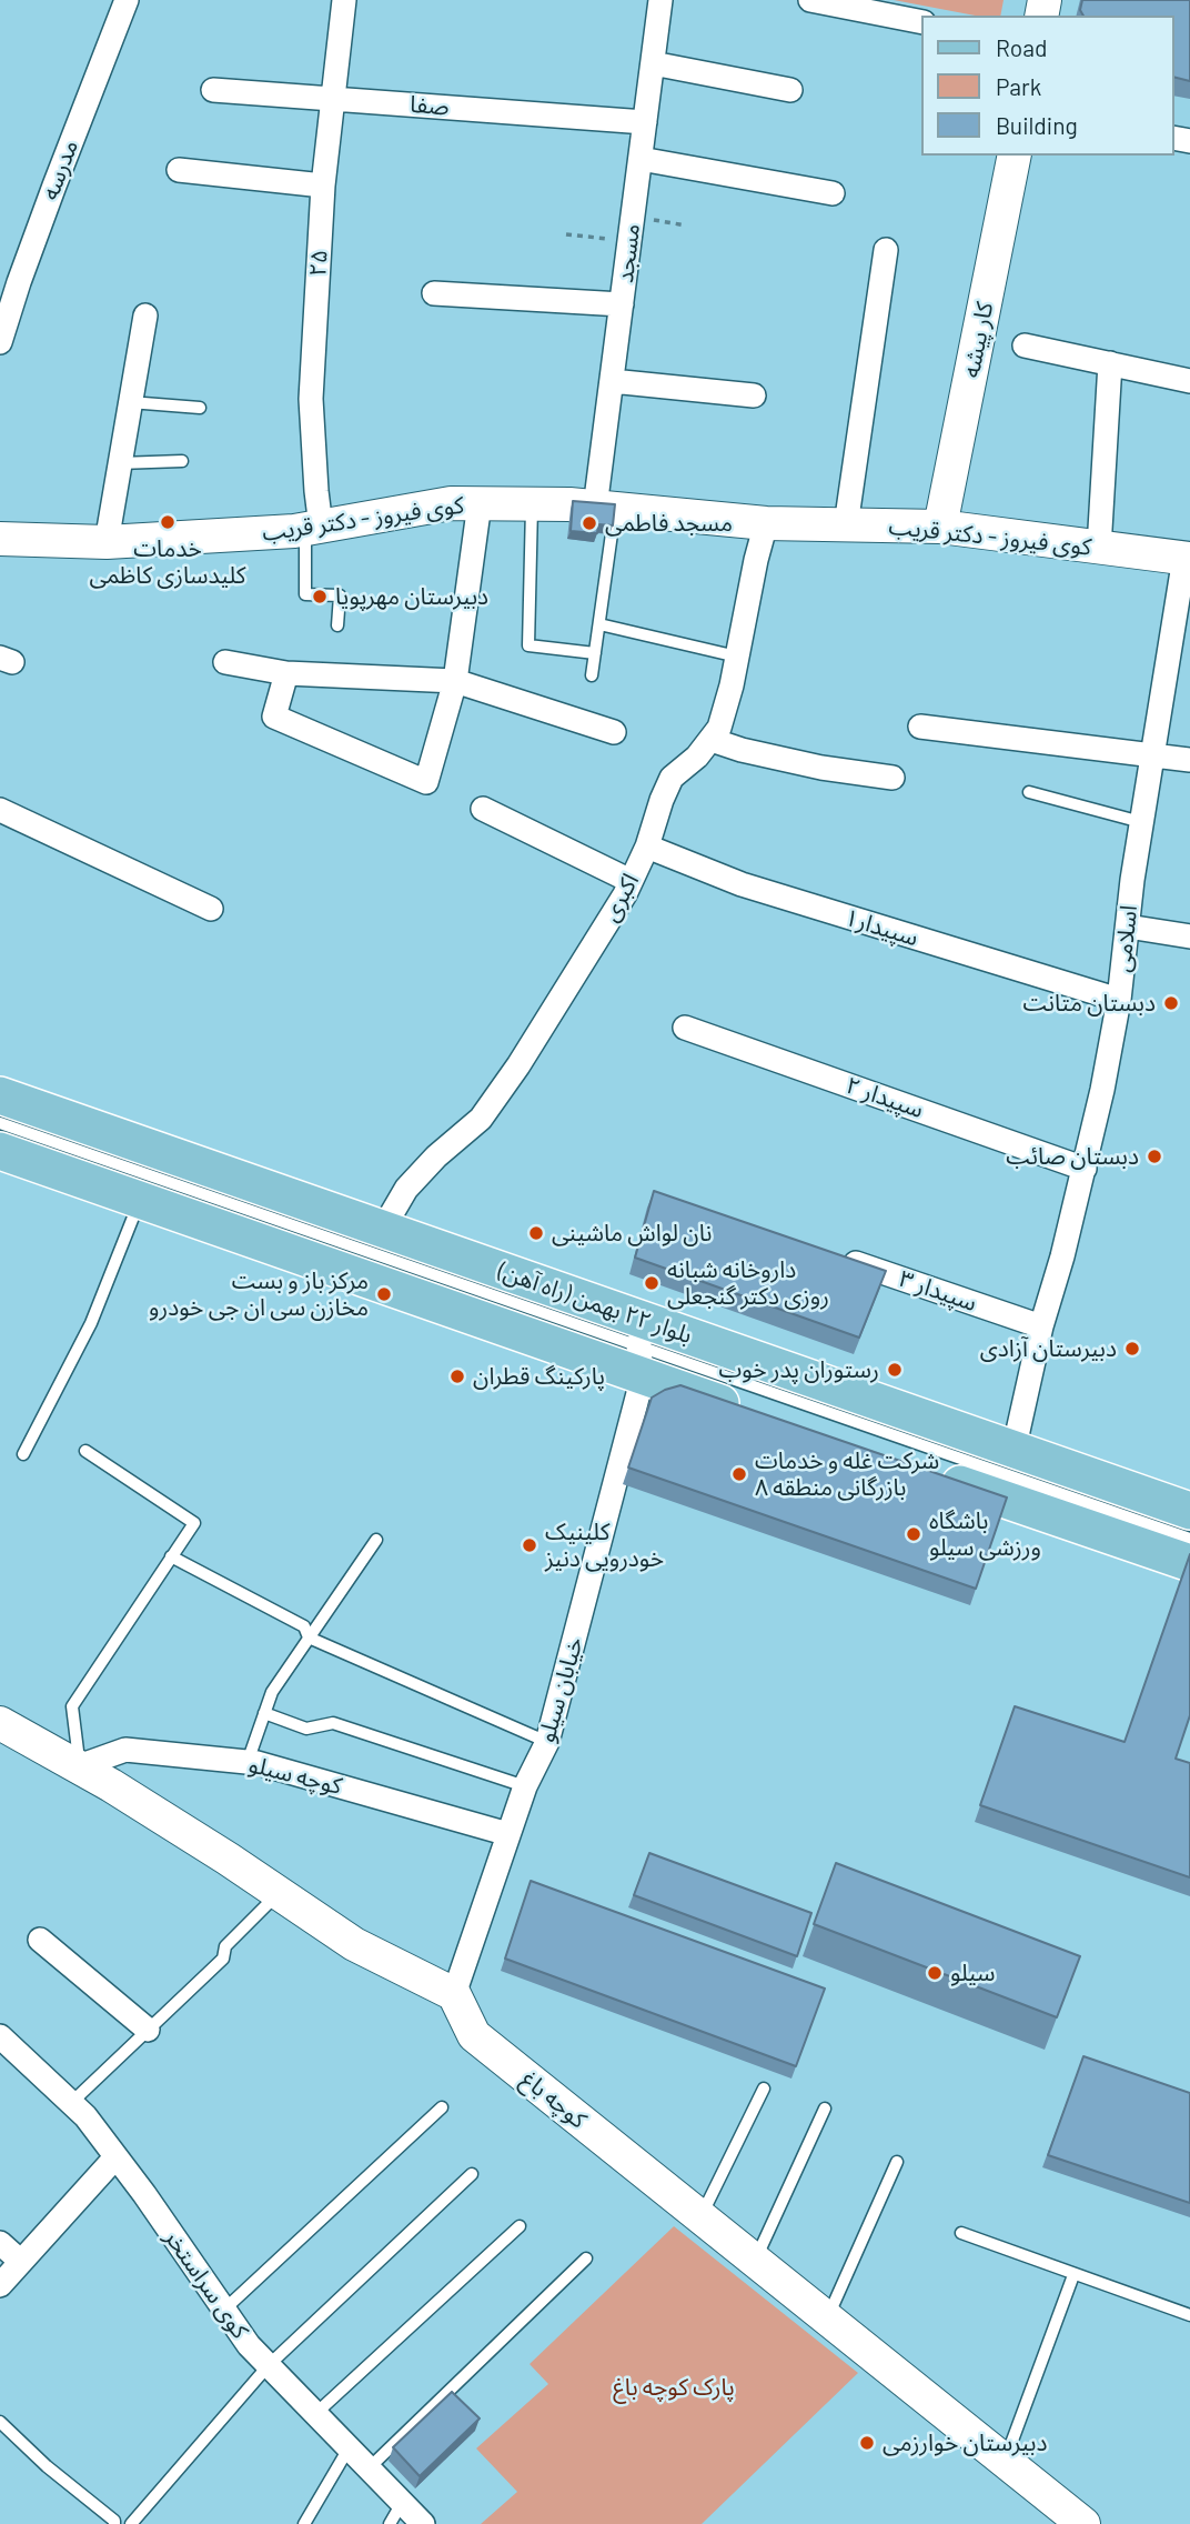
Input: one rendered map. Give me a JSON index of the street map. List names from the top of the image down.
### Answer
{
  "streets": {
    "main road": [
      "کار پیشه",
      "کوی فیروز - دکتر قریب",
      "بلوار ۲۲ بهمن (راه آهن)",
      "کوچه باغ"
    ],
    "street": [
      "صفا",
      "مدرسه",
      "مسجد",
      "۲۵",
      "اکبری",
      "سپیدار۱",
      "اسلامی",
      "سپیدار ۲",
      "سپیدار ۳",
      "خیابان سیلو",
      "کوچه سیلو",
      "کوی سراستخر"
    ]
  },
  "crossings": [
    ["صفا", "مسجد"],
    ["صفا", "۲۵"],
    ["مسجد", "کوی فیروز - دکتر قریب"],
    ["۲۵", "کوی فیروز - دکتر قریب"],
    ["کار پیشه", "کوی فیروز - دکتر قریب"],
    ["کوی فیروز - دکتر قریب", "اکبری"],
    ["کوی فیروز - دکتر قریب", "اسلامی"],
    ["اکبری", "سپیدار۱"],
    ["اکبری", "بلوار ۲۲ بهمن (راه آهن)"],
    ["سپیدار۱", "اسلامی"],
    ["اسلامی", "سپیدار ۲"],
    ["اسلامی", "سپیدار ۳"],
    ["اسلامی", "بلوار ۲۲ بهمن (راه آهن)"],
    ["بلوار ۲۲ بهمن (راه آهن)", "خیابان سیلو"],
    ["خیابان سیلو", "کوچه سیلو"],
    ["خیابان سیلو", "کوچه باغ"]
  ],
  "parks": ["پارک کوچه باغ"],
  "places": [
    "خدمات کلیدسازی کاظمی",
    "مسجد فاطمی",
    "دبیرستان مهرپویا",
    "دبستان متانت",
    "دبستان صائب",
    "نان لواش ماشینی",
    "داروخانه شبانه روزی دکتر گنجعلی",
    "مرکز باز و بست مخازن سی ان جی خودرو",
    "دبیرستان آزادی",
    "رستوران پدر خوب",
    "پارکینگ قطران",
    "شرکت غله و خدمات بازرگانی منطقه ۸",
    "باشگاه ورزشی سیلو",
    "کلینیک خودرویی دنیز",
    "سیلو",
    "دبیرستان خوارزمی"
  ],
  "legend": ["Road", "Park", "Building"]
}
